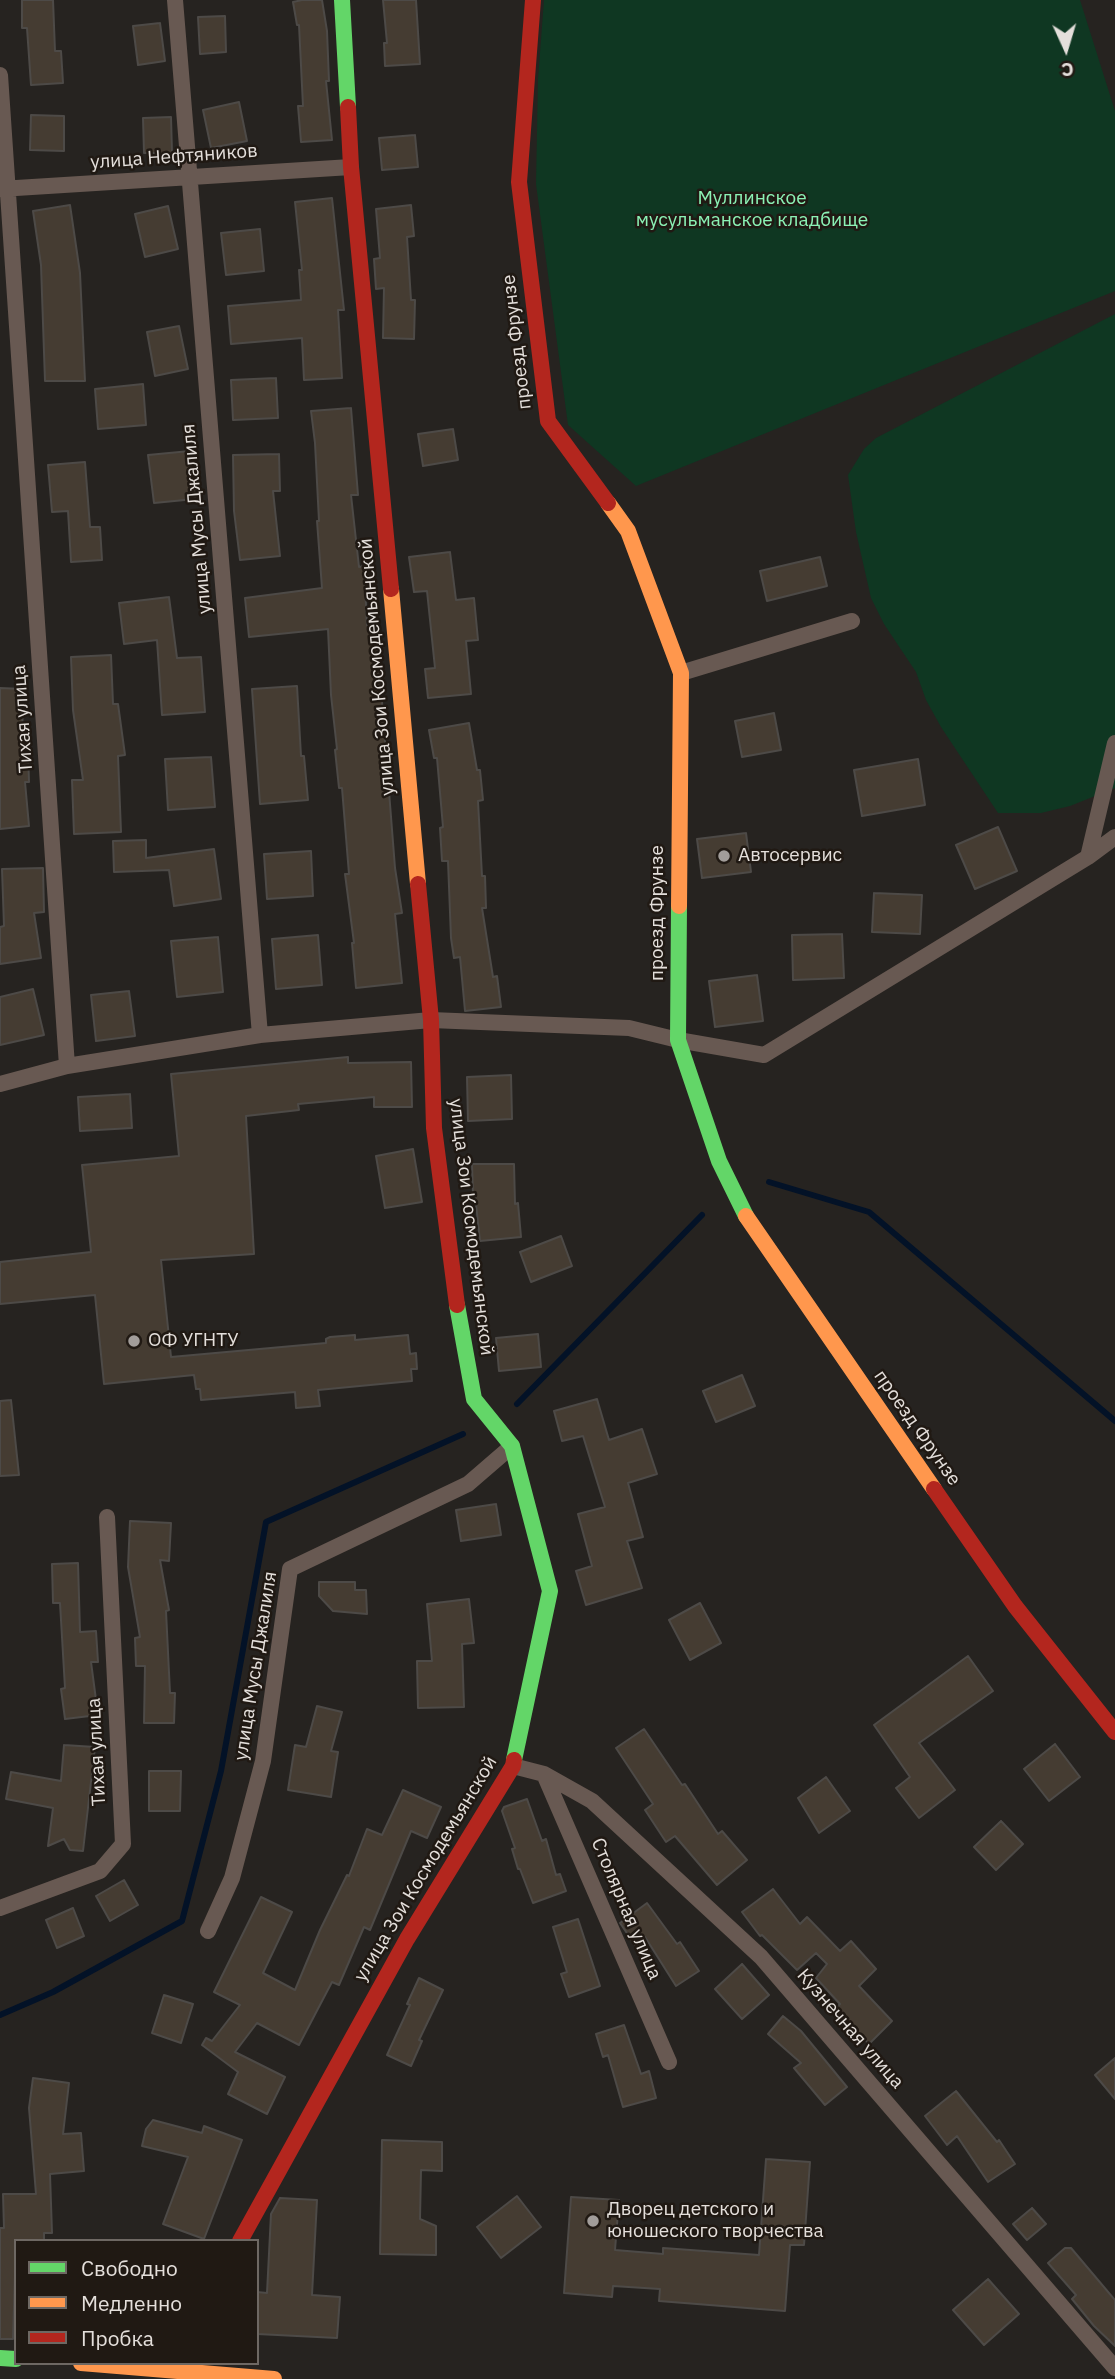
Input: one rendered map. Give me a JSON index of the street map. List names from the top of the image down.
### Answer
{
  "streets": {
    "street": [
      "улица Нефтяников",
      "проезд Фрунзе",
      "улица Мусы Джалиля",
      "улица Зои Космодемьянской",
      "Тихая улица",
      "Столярная улица",
      "Кузнечная улица"
    ]
  },
  "crossings": [
    ["улица Нефтяников", "улица Мусы Джалиля"],
    ["улица Нефтяников", "улица Зои Космодемьянской"],
    ["улица Нефтяников", "Тихая улица"],
    ["улица Мусы Джалиля", "улица Зои Космодемьянской"],
    ["улица Зои Космодемьянской", "Кузнечная улица"],
    ["Столярная улица", "Кузнечная улица"]
  ],
  "parks": ["Муллинское мусульманское кладбище"],
  "places": ["Автосервис", "ОФ УГНТУ", "Дворец детского и юношеского творчества"],
  "legend": ["Свободно", "Медленно", "Пробка"],
  "north": "bottom"
}
